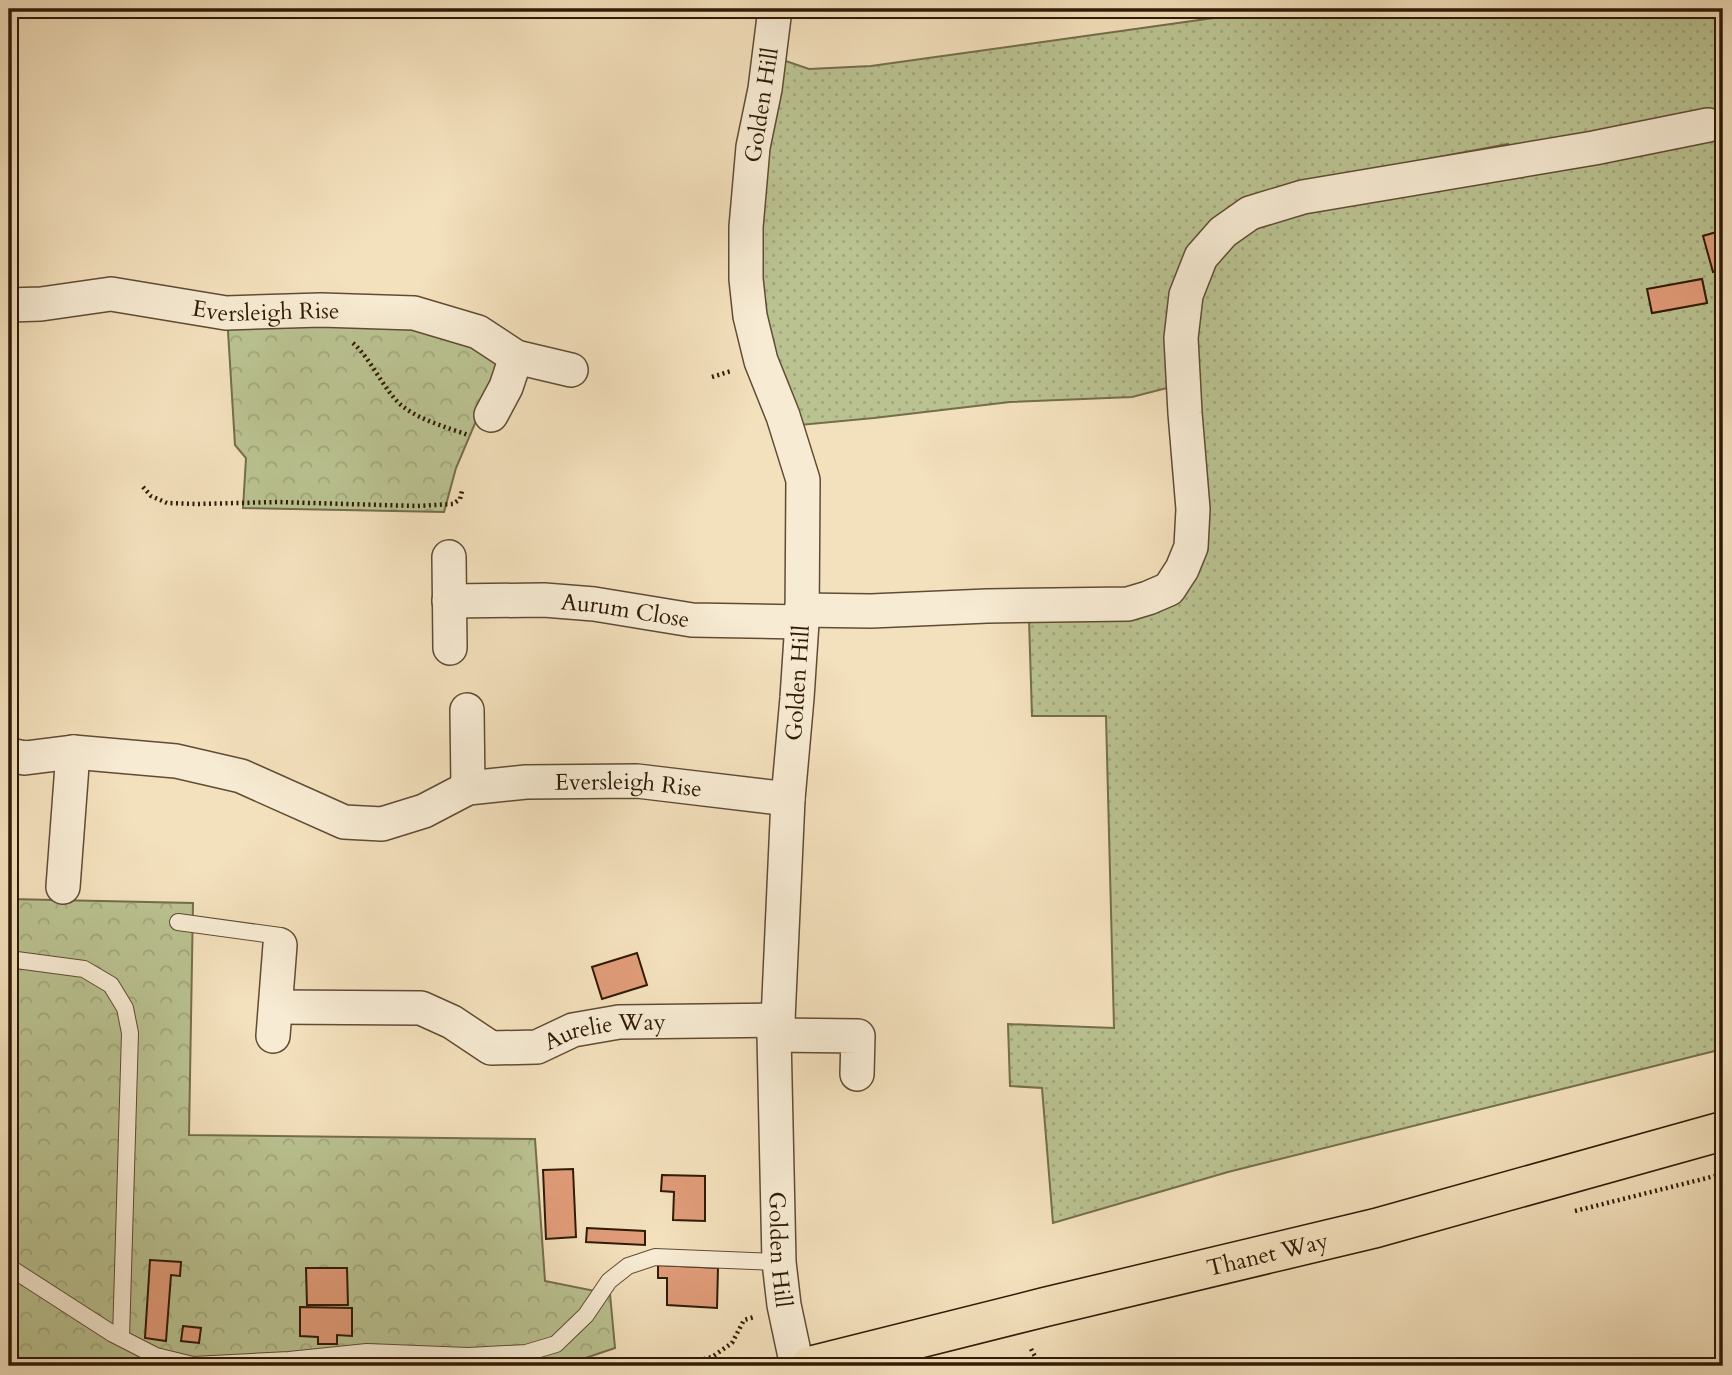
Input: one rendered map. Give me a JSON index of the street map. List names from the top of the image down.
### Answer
{
  "streets": {
    "main road": ["Thanet Way"],
    "street": [
      "Golden Hill",
      "Eversleigh Rise",
      "Aurum Close",
      "Aurelie Way"
    ]
  },
  "crossings": [
    ["Golden Hill", "Eversleigh Rise"],
    ["Golden Hill", "Aurum Close"],
    ["Golden Hill", "Aurelie Way"]
  ]
}
